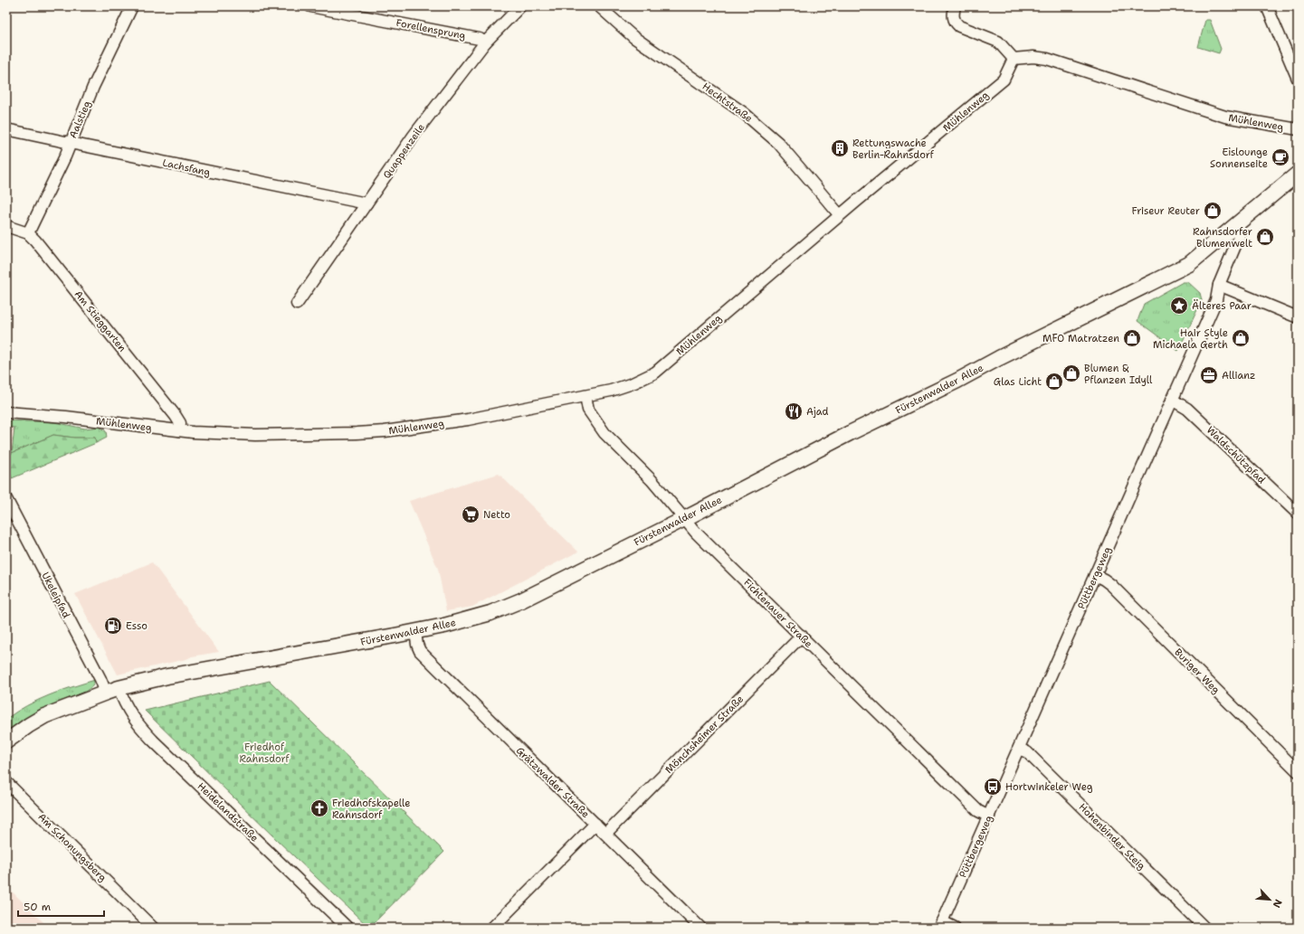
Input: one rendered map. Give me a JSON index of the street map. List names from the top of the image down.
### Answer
{
  "streets": {
    "main road": ["Fürstenwalder Allee"],
    "street": [
      "Forellensprung",
      "Hechtstraße",
      "Mühlenweg",
      "Aalstieg",
      "Quappenzeile",
      "Lachsfang",
      "Am Stieggarten",
      "Waldschützpfad",
      "Püttbergeweg",
      "Ukeleipfad",
      "Fichtenauer Straße",
      "Buriger Weg",
      "Mönchsheimer Straße",
      "Grätzwalder Straße",
      "Heidelandstraße",
      "Hohenbinder Steig",
      "Am Schonungsberg"
    ]
  },
  "crossings": [
    ["Forellensprung", "Quappenzeile"],
    ["Hechtstraße", "Mühlenweg"],
    ["Mühlenweg", "Am Stieggarten"],
    ["Mühlenweg", "Fichtenauer Straße"],
    ["Aalstieg", "Lachsfang"],
    ["Aalstieg", "Am Stieggarten"],
    ["Quappenzeile", "Lachsfang"],
    ["Fürstenwalder Allee", "Püttbergeweg"],
    ["Fürstenwalder Allee", "Ukeleipfad"],
    ["Fürstenwalder Allee", "Fichtenauer Straße"],
    ["Fürstenwalder Allee", "Grätzwalder Straße"],
    ["Fürstenwalder Allee", "Heidelandstraße"],
    ["Waldschützpfad", "Püttbergeweg"],
    ["Püttbergeweg", "Fichtenauer Straße"],
    ["Püttbergeweg", "Buriger Weg"],
    ["Püttbergeweg", "Hohenbinder Steig"],
    ["Ukeleipfad", "Heidelandstraße"],
    ["Fichtenauer Straße", "Mönchsheimer Straße"],
    ["Mönchsheimer Straße", "Grätzwalder Straße"]
  ],
  "parks": ["Friedhof Rahnsdorf"],
  "places": {
    "building": ["Rettungswache Berlin-Rahnsdorf"],
    "cafe": ["Eislounge Sonnenseite"],
    "shop": [
      "Friseur Reuter",
      "Rahnsdorfer Blumenwelt",
      "MFO Matratzen",
      "Hair Style Michaela Gerth",
      "Blumen & Pflanzen Idyll",
      "Glas Licht"
    ],
    "place": ["Älteres Paar"],
    "office": ["Allianz"],
    "restaurant": ["Ajad"],
    "supermarket": ["Netto"],
    "fuel station": ["Esso"],
    "bus stop": ["Hortwinkeler Weg"],
    "church": ["Friedhofskapelle Rahnsdorf"]
  },
  "scale_bar": "50 m",
  "north": "bottom right"
}
